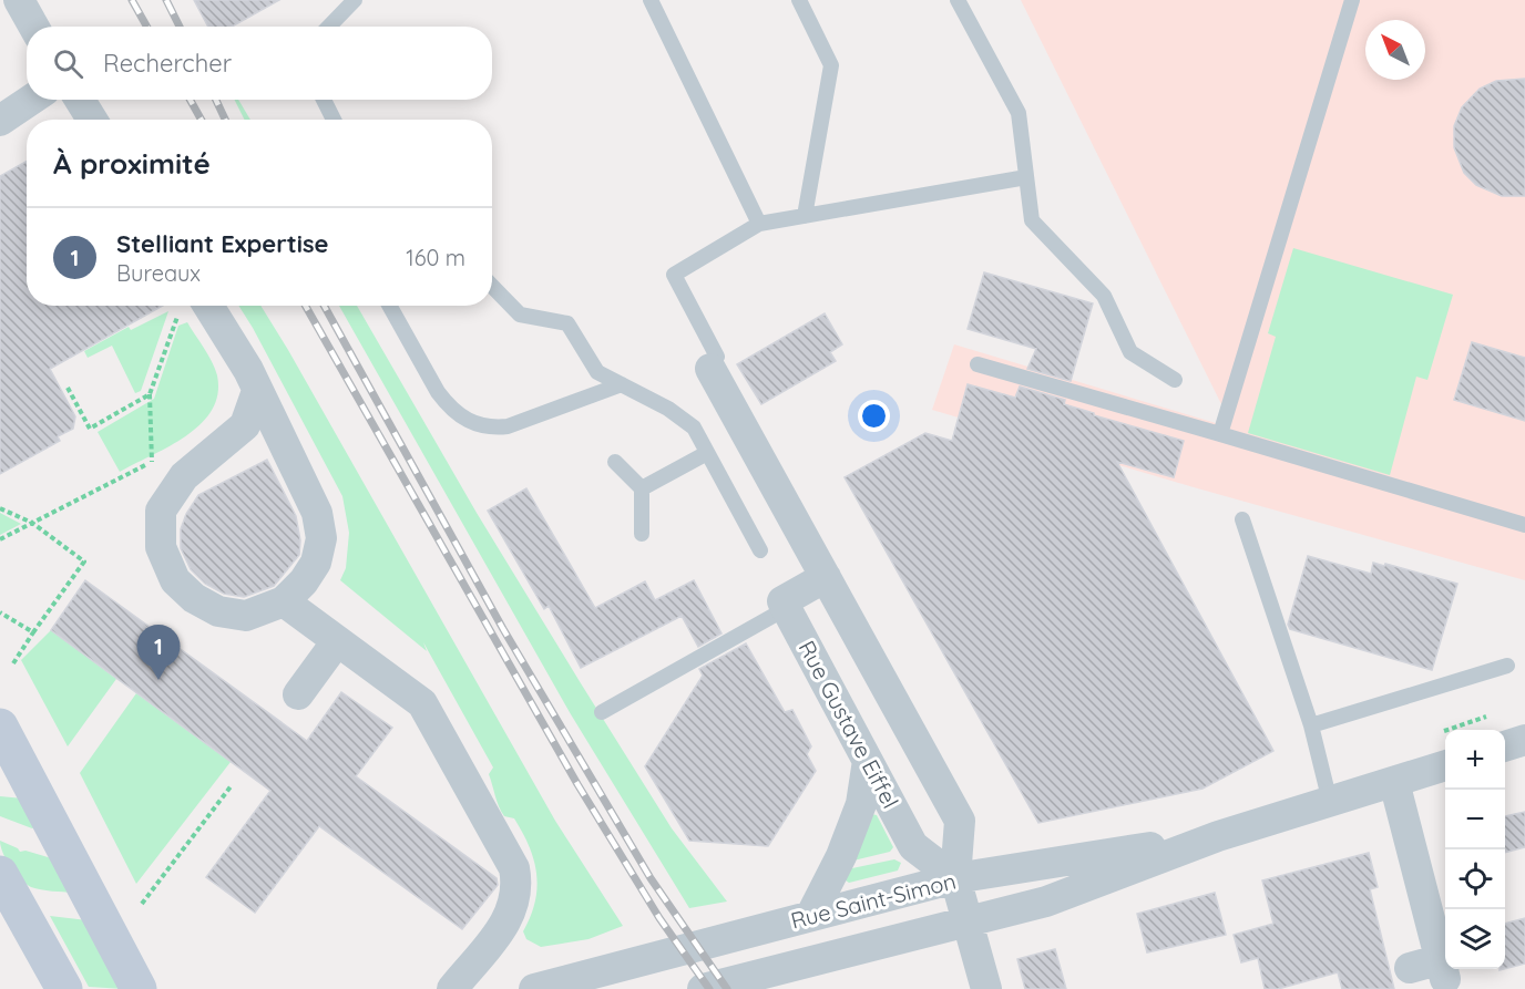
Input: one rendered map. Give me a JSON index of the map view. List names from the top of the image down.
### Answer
{
  "streets": {
    "street": ["Rue Gustave Eiffel", "Rue Saint-Simon"]
  },
  "crossings": [
    ["Rue Gustave Eiffel", "Rue Saint-Simon"]
  ],
  "north": "top left",
  "page": {
    "search": "Rechercher",
    "heading": "À proximité",
    "list": [
      {
        "mark": "1",
        "name": "Stelliant Expertise",
        "note": "Bureaux",
        "value": "160 m"
      }
    ],
    "pins": "1",
    "map_buttons": ["+", "−"]
  }
}
